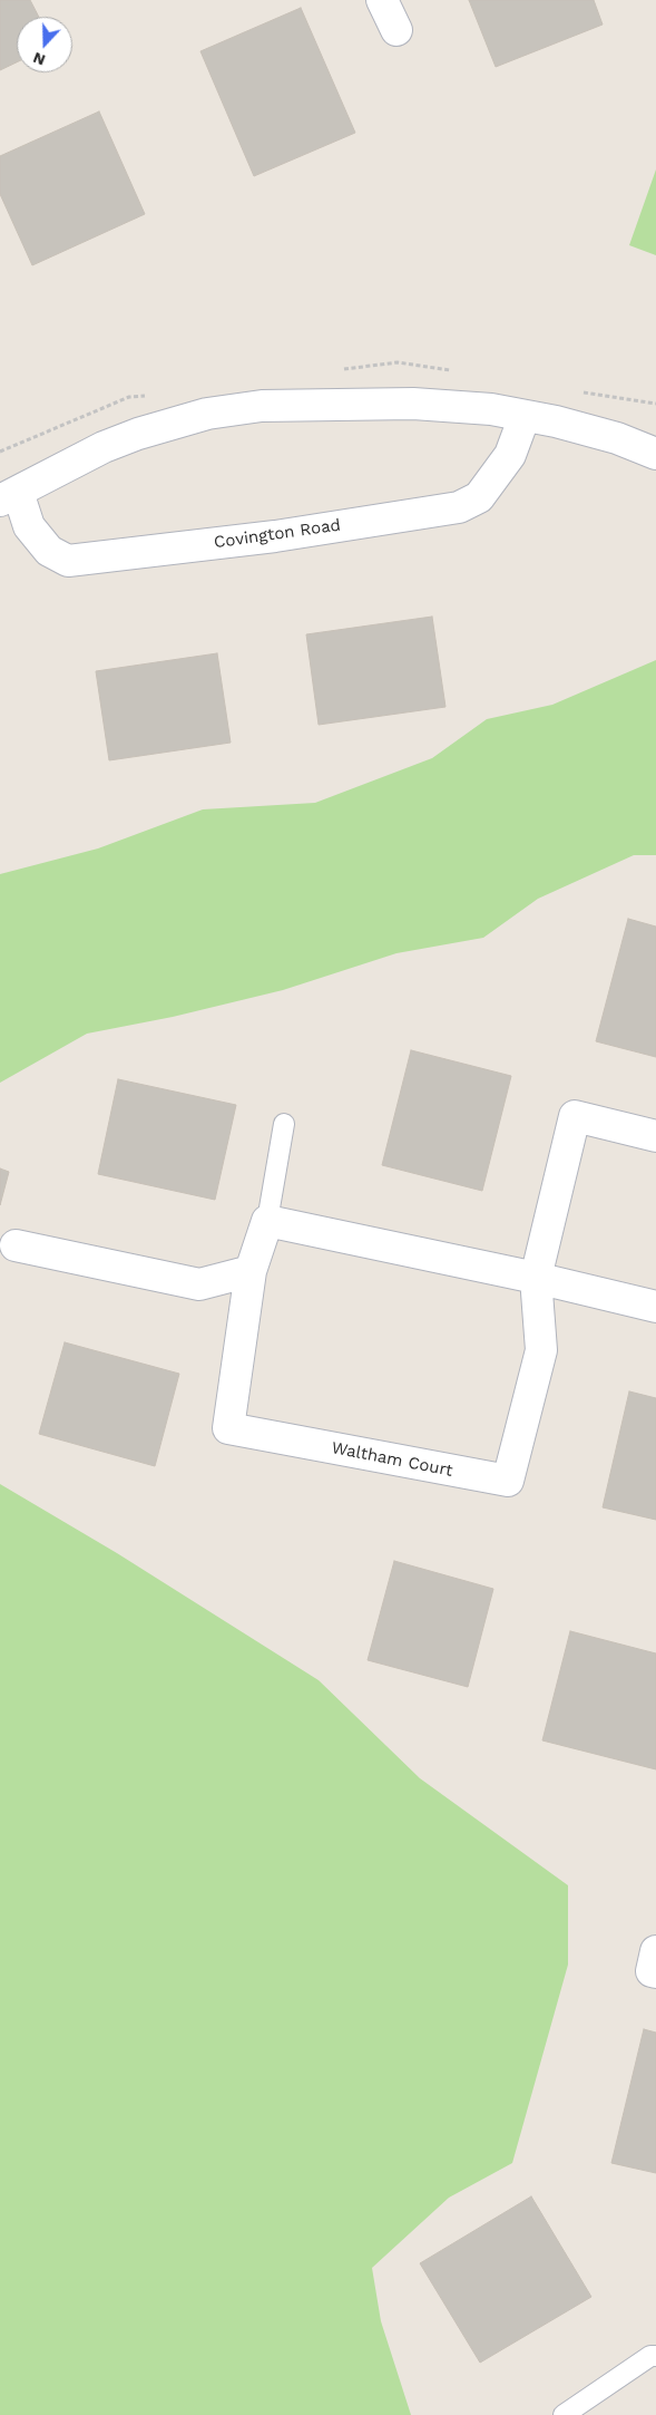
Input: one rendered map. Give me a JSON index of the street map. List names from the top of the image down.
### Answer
{
  "streets": {
    "street": ["Covington Road", "Waltham Court"]
  },
  "north": "bottom"
}
